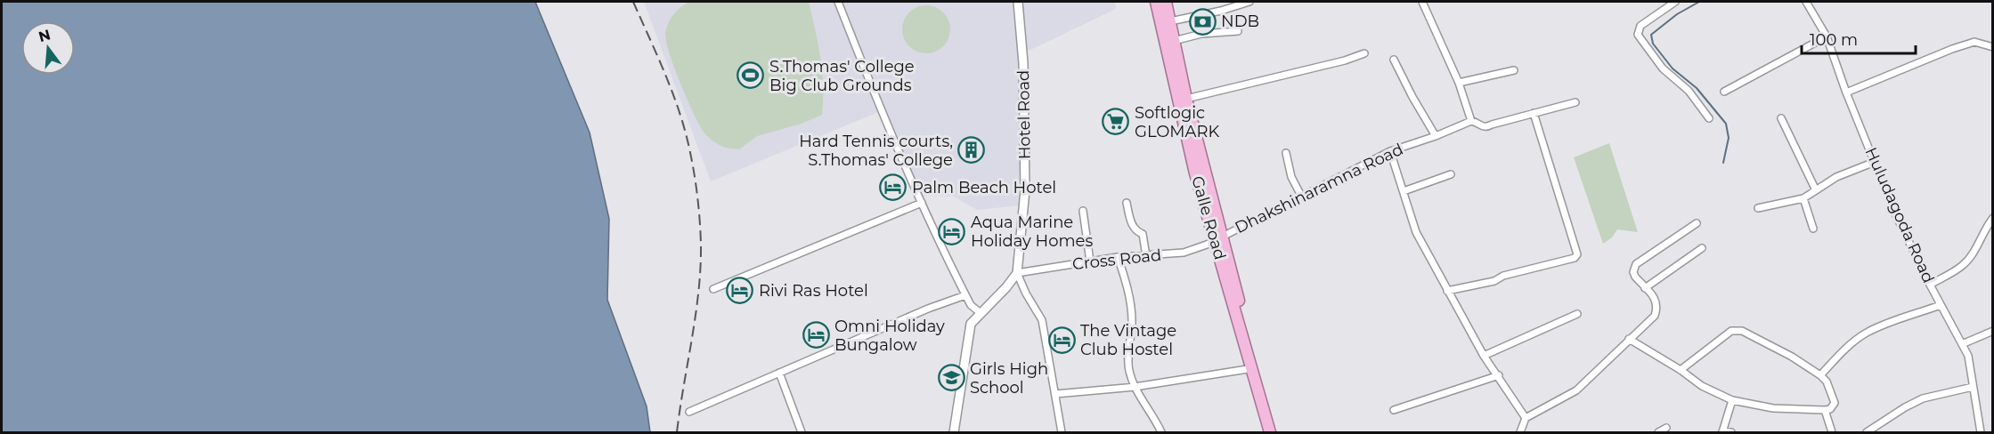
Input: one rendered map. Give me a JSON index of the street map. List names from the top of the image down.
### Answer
{
  "streets": {
    "highway": ["Galle Road"],
    "street": [
      "Hotel Road",
      "Dhakshinaramna Road",
      "Huludagoda Road",
      "Cross Road"
    ]
  },
  "crossings": [
    ["Hotel Road", "Cross Road"],
    ["Dhakshinaramna Road", "Galle Road"],
    ["Dhakshinaramna Road", "Cross Road"],
    ["Galle Road", "Cross Road"]
  ],
  "places": {
    "bank": ["NDB"],
    "sports": ["S.Thomas' College Big Club Grounds"],
    "supermarket": ["Softlogic GLOMARK"],
    "building": ["Hard Tennis courts, S.Thomas' College"],
    "hotel": [
      "Palm Beach Hotel",
      "Aqua Marine Holiday Homes",
      "Rivi Ras Hotel",
      "Omni Holiday Bungalow",
      "The Vintage Club Hostel"
    ],
    "school or university": ["Girls High School"]
  },
  "scale_bar": "100 m",
  "north": "top"
}
